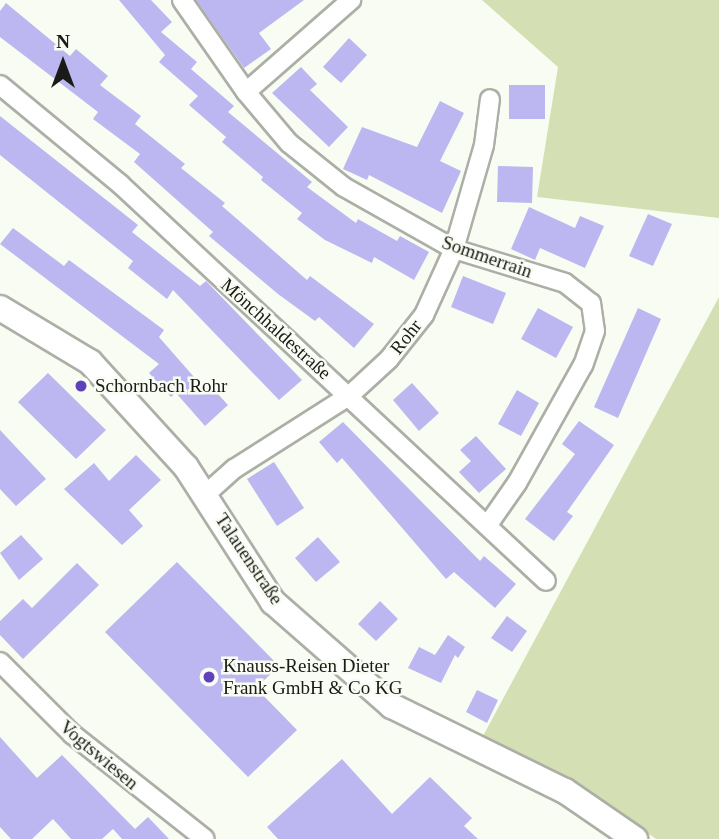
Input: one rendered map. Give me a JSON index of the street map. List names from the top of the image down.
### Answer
{
  "streets": {
    "street": [
      "Sommerrain",
      "Mönchhaldestraße",
      "Rohr",
      "Talauenstraße",
      "Vogtswiesen"
    ]
  },
  "crossings": [
    ["Sommerrain", "Mönchhaldestraße"],
    ["Sommerrain", "Rohr"],
    ["Mönchhaldestraße", "Rohr"],
    ["Rohr", "Talauenstraße"]
  ],
  "places": ["Schornbach Rohr", "Knauss-Reisen Dieter Frank GmbH & Co KG"],
  "north": "top"
}
